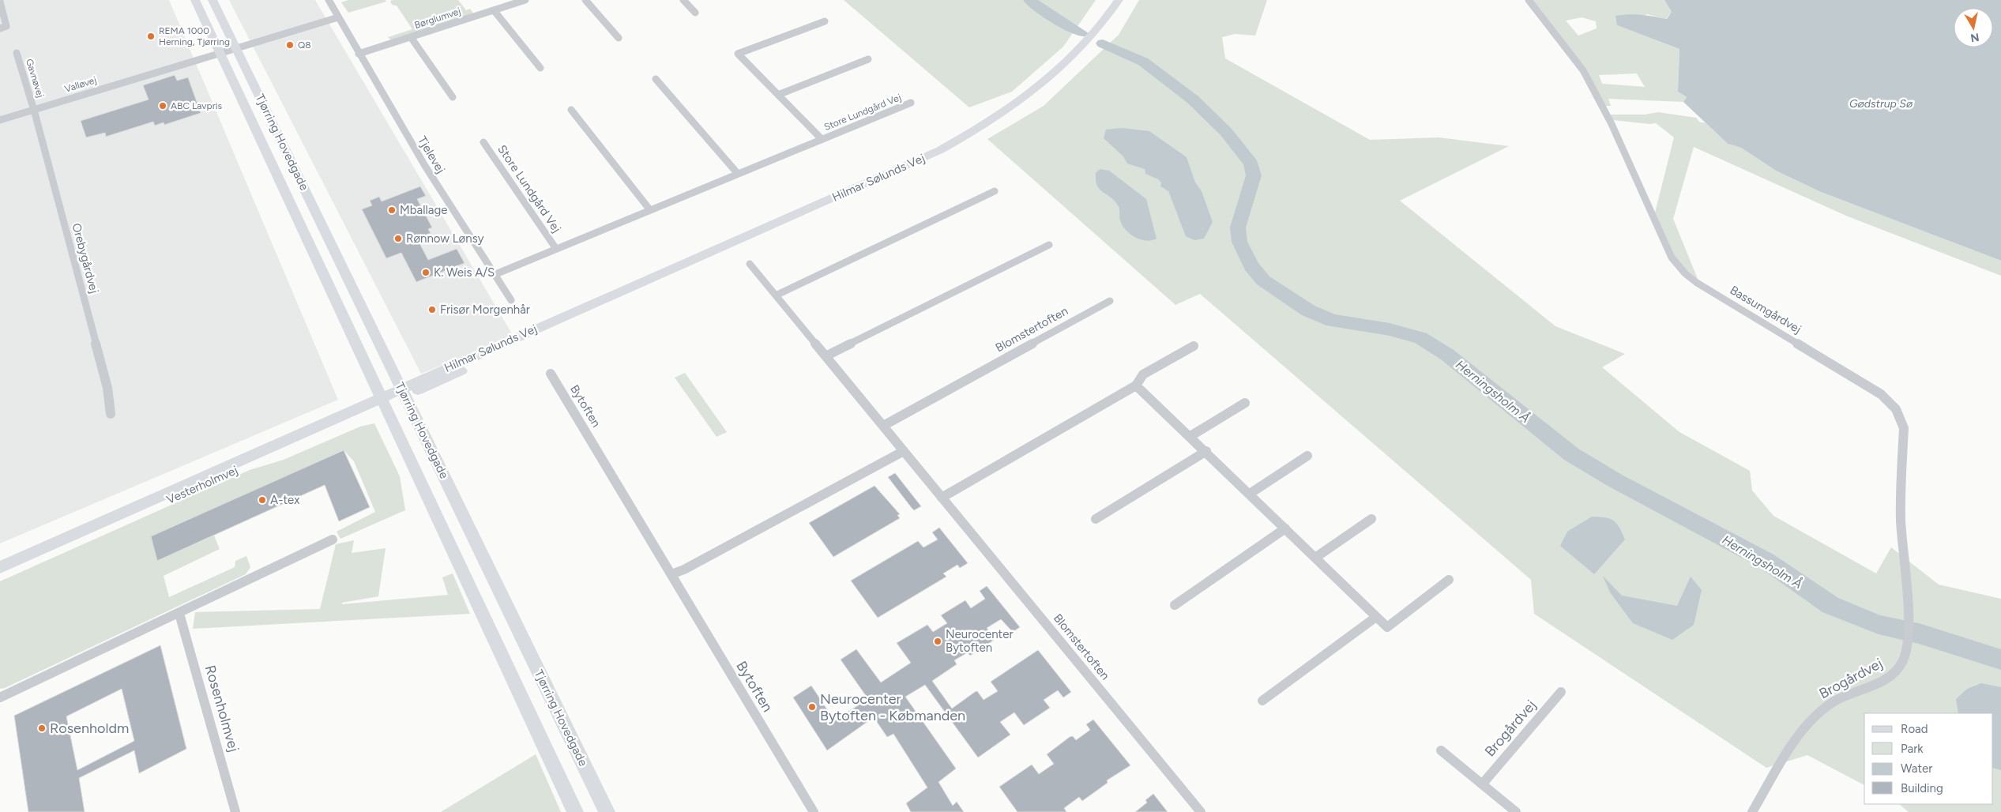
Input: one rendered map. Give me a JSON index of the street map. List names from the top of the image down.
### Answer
{
  "streets": {
    "main road": ["Tjørring Hovedgade", "Hilmar Sølunds Vej", "Vesterholmvej"],
    "street": [
      "Børglumvej",
      "Gavnøvej",
      "Valløvej",
      "Store Lundgård Vej",
      "Tjelevej",
      "Orebygårdvej",
      "Bassumgårdvej",
      "Blomstertoften",
      "Bytoften",
      "Brogårdvej",
      "Rosenholmvej"
    ]
  },
  "crossings": [
    ["Børglumvej", "Tjelevej"],
    ["Gavnøvej", "Valløvej"],
    ["Gavnøvej", "Orebygårdvej"],
    ["Valløvej", "Tjørring Hovedgade"],
    ["Valløvej", "Orebygårdvej"],
    ["Store Lundgård Vej", "Tjelevej"],
    ["Tjørring Hovedgade", "Hilmar Sølunds Vej"],
    ["Tjørring Hovedgade", "Vesterholmvej"],
    ["Hilmar Sølunds Vej", "Vesterholmvej"],
    ["Bassumgårdvej", "Brogårdvej"]
  ],
  "water": ["Gødstrup Sø", "Herningsholm Å"],
  "places": [
    "REMA 1000 Herning, Tjørring",
    "Q8",
    "ABC Lavpris",
    "Mballage",
    "Rønnow Lønsy",
    "K. Weis A/S",
    "Frisør Morgenhår",
    "A-tex",
    "Neurocenter Bytoften",
    "Neurocenter Bytoften - Købmanden",
    "Rosenholdm"
  ],
  "legend": [
    "Road",
    "Park",
    "Water",
    "Building"
  ],
  "north": "bottom"
}
